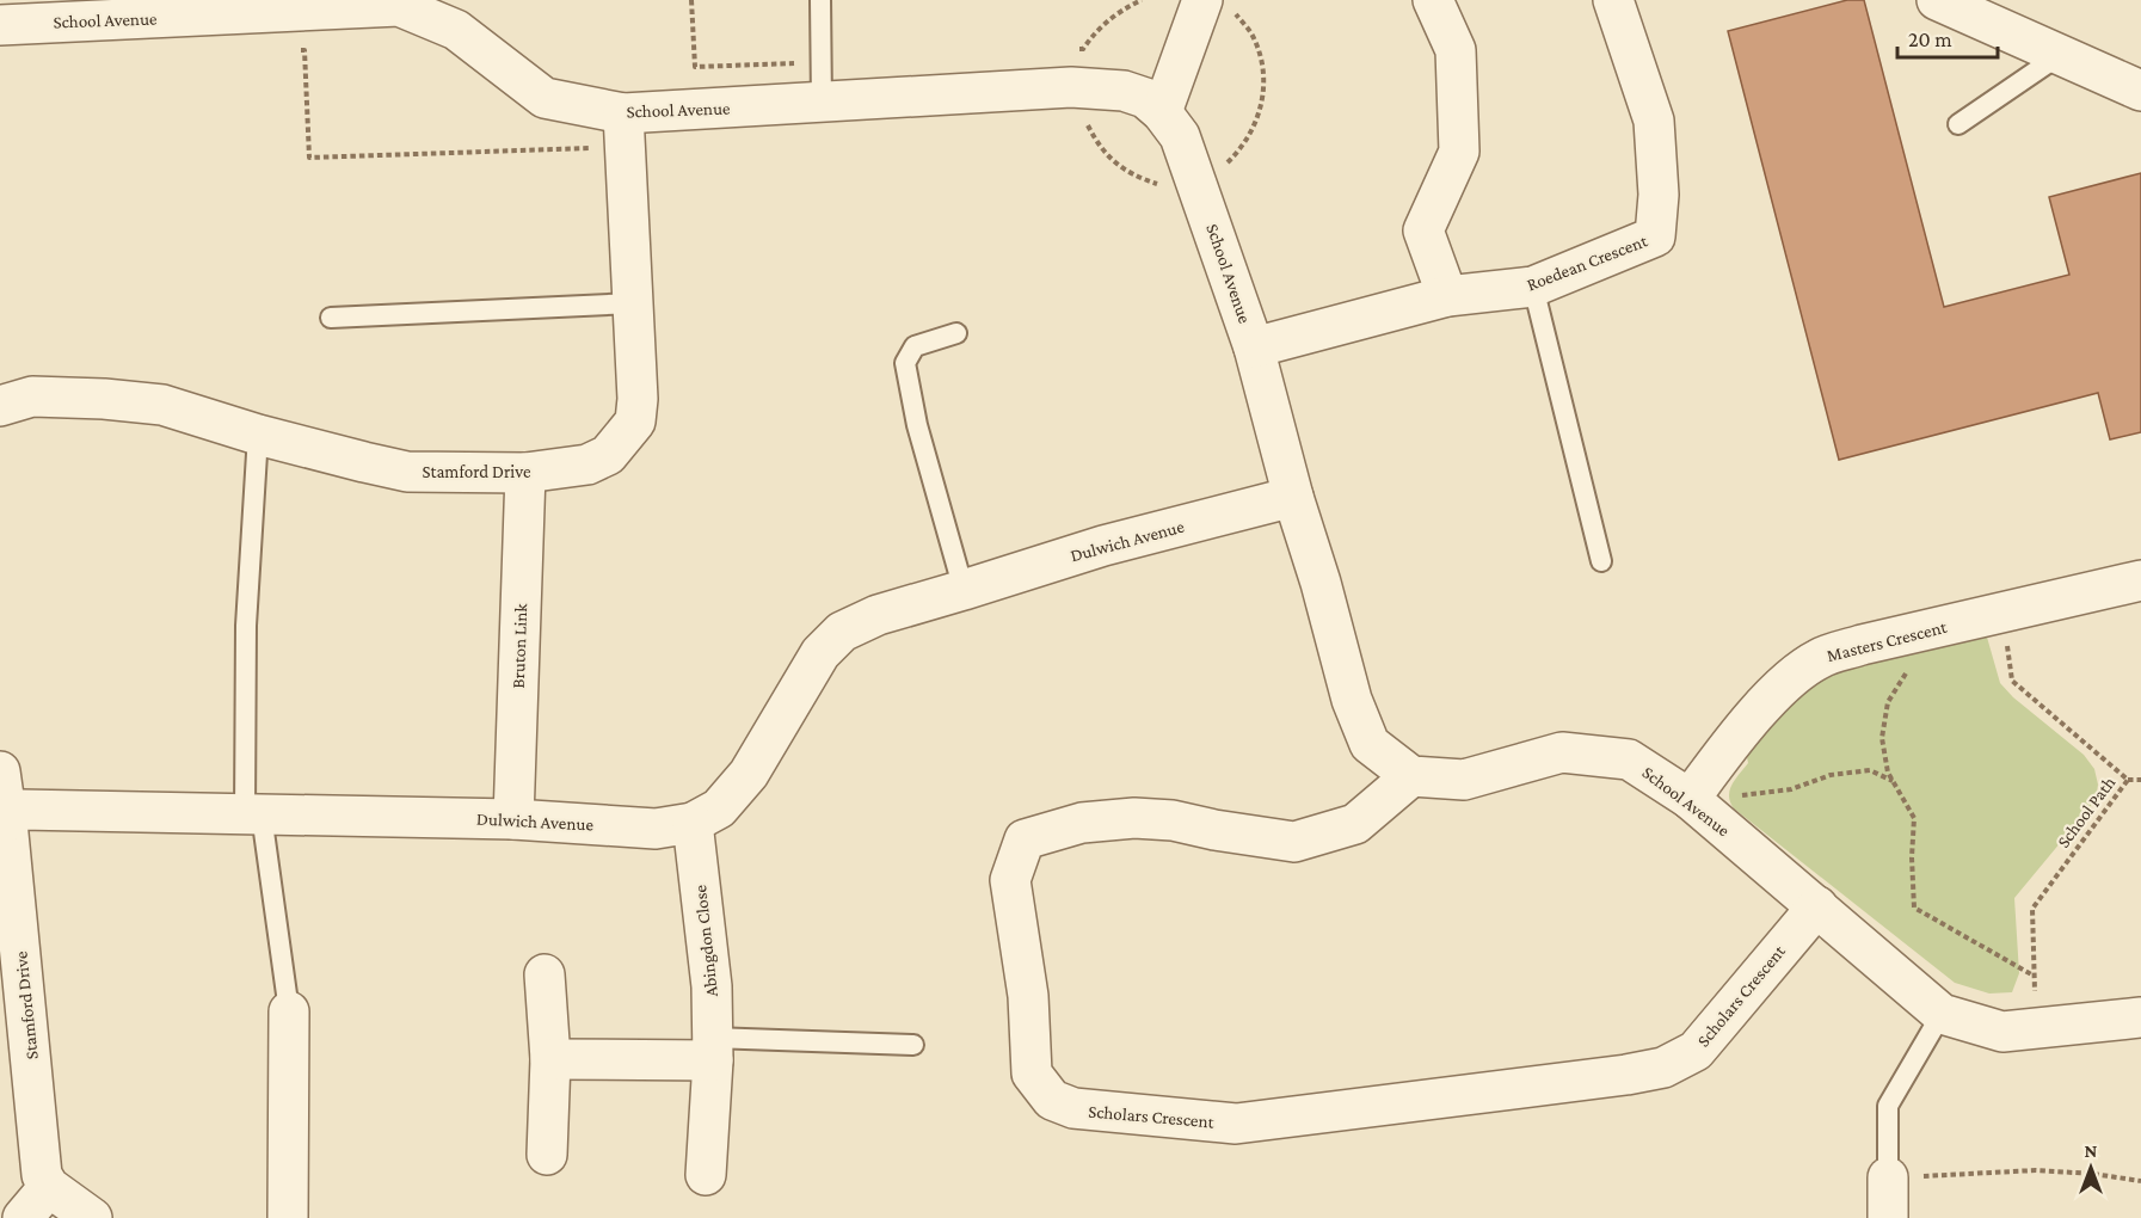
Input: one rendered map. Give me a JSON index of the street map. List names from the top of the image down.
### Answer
{
  "streets": {
    "street": [
      "School Avenue",
      "Roedean Crescent",
      "Stamford Drive",
      "Dulwich Avenue",
      "Masters Crescent",
      "Bruton Link",
      "Abingdon Close",
      "Scholars Crescent"
    ],
    "path": ["School Path"]
  },
  "crossings": [
    ["School Avenue", "Roedean Crescent"],
    ["School Avenue", "Stamford Drive"],
    ["School Avenue", "Dulwich Avenue"],
    ["School Avenue", "Masters Crescent"],
    ["School Avenue", "School Path"],
    ["School Avenue", "Scholars Crescent"],
    ["Stamford Drive", "Dulwich Avenue"],
    ["Stamford Drive", "Bruton Link"],
    ["Dulwich Avenue", "Bruton Link"],
    ["Dulwich Avenue", "Abingdon Close"],
    ["Masters Crescent", "School Path"]
  ],
  "scale_bar": "20 m",
  "north": "top"
}
